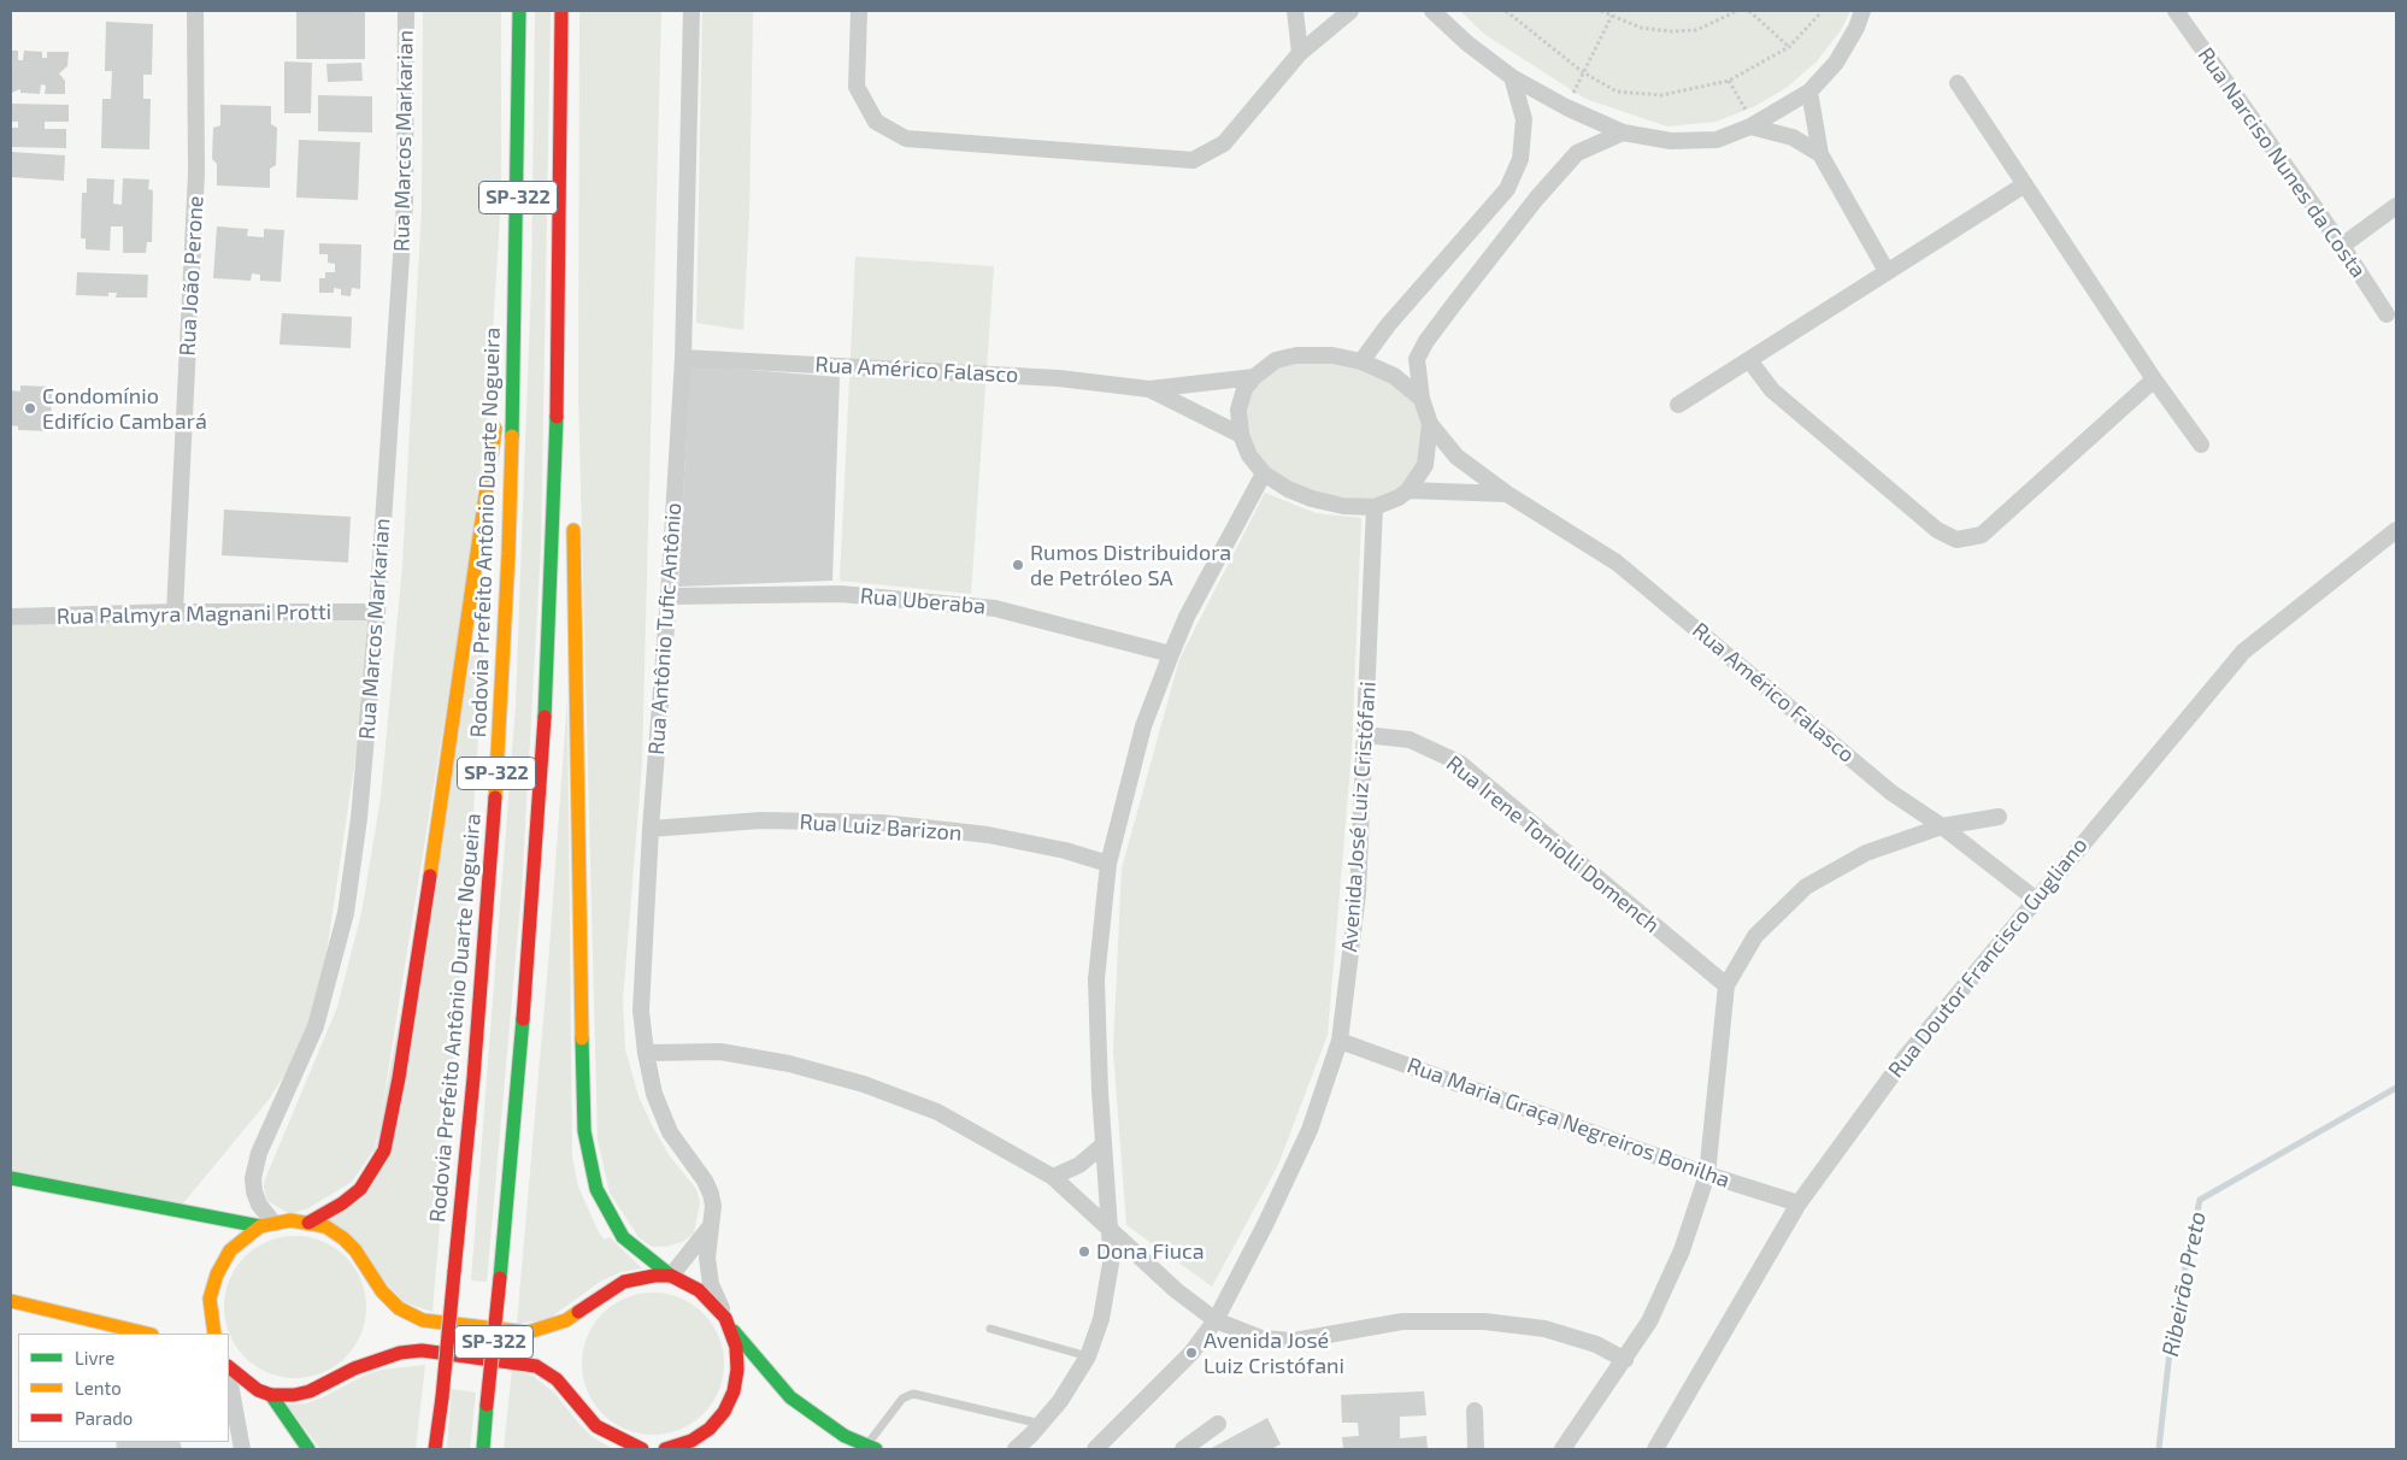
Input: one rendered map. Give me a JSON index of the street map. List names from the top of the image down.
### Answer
{
  "streets": {
    "main road": ["SP-322", "Rodovia Prefeito Antônio Duarte Nogueira"],
    "street": [
      "Rua Marcos Markarian",
      "Rua Narciso Nunes da Costa",
      "Rua João Perone",
      "Rua Américo Falasco",
      "Rua Uberaba",
      "Rua Palmyra Magnani Protti",
      "Rua Antônio Tufic Antônio",
      "Avenida José Luiz Cristófani",
      "Rua Luiz Barizon",
      "Rua Irene Toniolli Domench",
      "Rua Doutor Francisco Gugliano",
      "Rua Maria Graça Negreiros Bonilha"
    ]
  },
  "crossings": [
    ["Rua Marcos Markarian", "Rua Palmyra Magnani Protti"],
    ["Rua João Perone", "Rua Palmyra Magnani Protti"],
    ["Rua Américo Falasco", "Rua Antônio Tufic Antônio"],
    ["Rua Américo Falasco", "Avenida José Luiz Cristófani"],
    ["Rua Américo Falasco", "Rua Doutor Francisco Gugliano"],
    ["Rua Uberaba", "Rua Antônio Tufic Antônio"],
    ["Rua Antônio Tufic Antônio", "Rua Luiz Barizon"],
    ["Avenida José Luiz Cristófani", "Rua Irene Toniolli Domench"],
    ["Avenida José Luiz Cristófani", "Rua Maria Graça Negreiros Bonilha"],
    ["Rua Doutor Francisco Gugliano", "Rua Maria Graça Negreiros Bonilha"]
  ],
  "water": ["Ribeirão Preto"],
  "places": [
    "Condomínio Edifício Cambará",
    "Rumos Distribuidora de Petróleo SA",
    "Dona Fiuca",
    "Avenida José Luiz Cristófani"
  ],
  "legend": ["Livre", "Lento", "Parado"]
}
